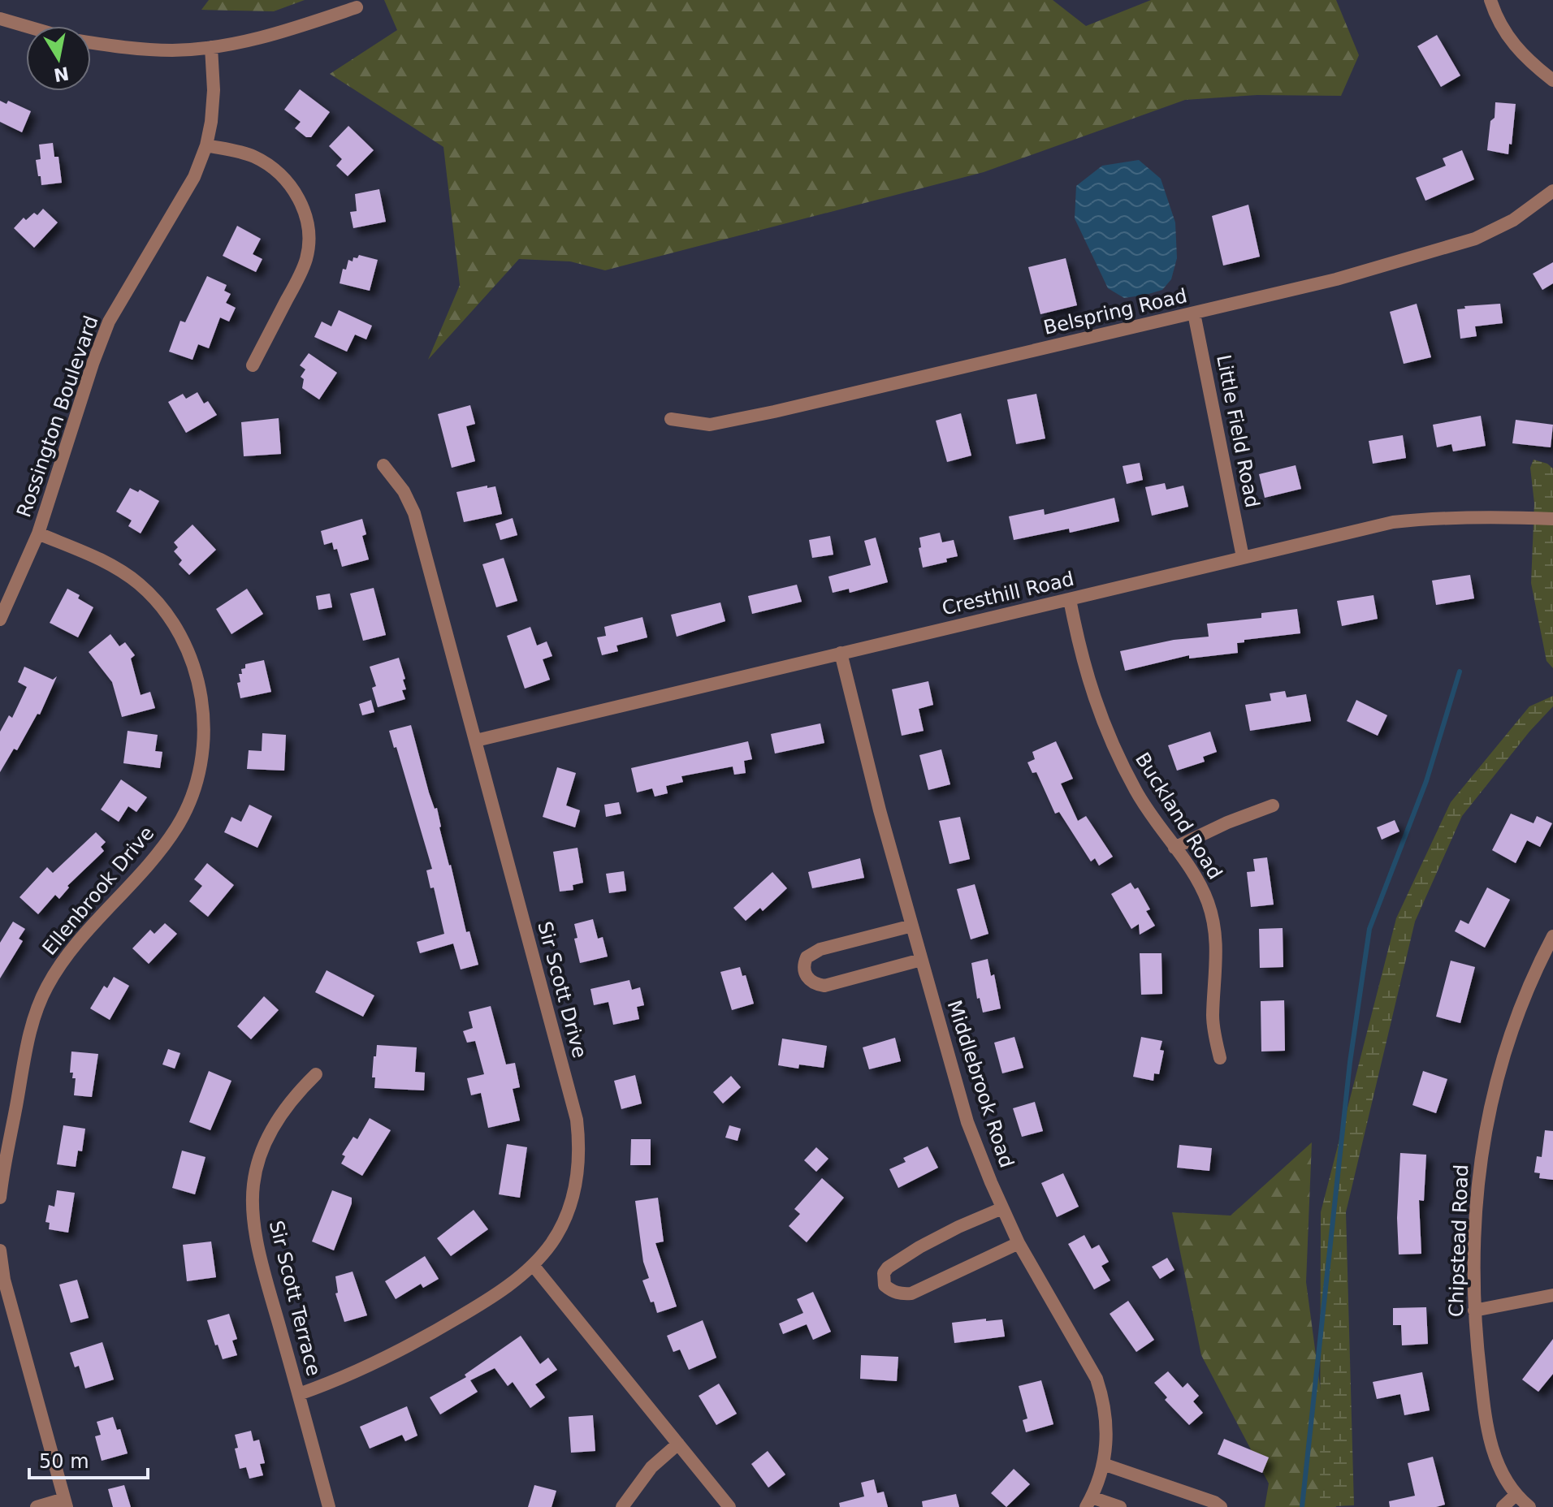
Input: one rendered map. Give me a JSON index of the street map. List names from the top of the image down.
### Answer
{
  "streets": {
    "street": [
      "Belspring Road",
      "Rossington Boulevard",
      "Little Field Road",
      "Cresthill Road",
      "Buckland Road",
      "Ellenbrook Drive",
      "Sir Scott Drive",
      "Middlebrook Road",
      "Chipstead Road",
      "Sir Scott Terrace"
    ]
  },
  "crossings": [
    ["Belspring Road", "Little Field Road"],
    ["Rossington Boulevard", "Ellenbrook Drive"],
    ["Little Field Road", "Cresthill Road"],
    ["Cresthill Road", "Buckland Road"],
    ["Cresthill Road", "Sir Scott Drive"],
    ["Cresthill Road", "Middlebrook Road"],
    ["Sir Scott Drive", "Sir Scott Terrace"]
  ],
  "scale_bar": "50 m",
  "north": "bottom"
}
